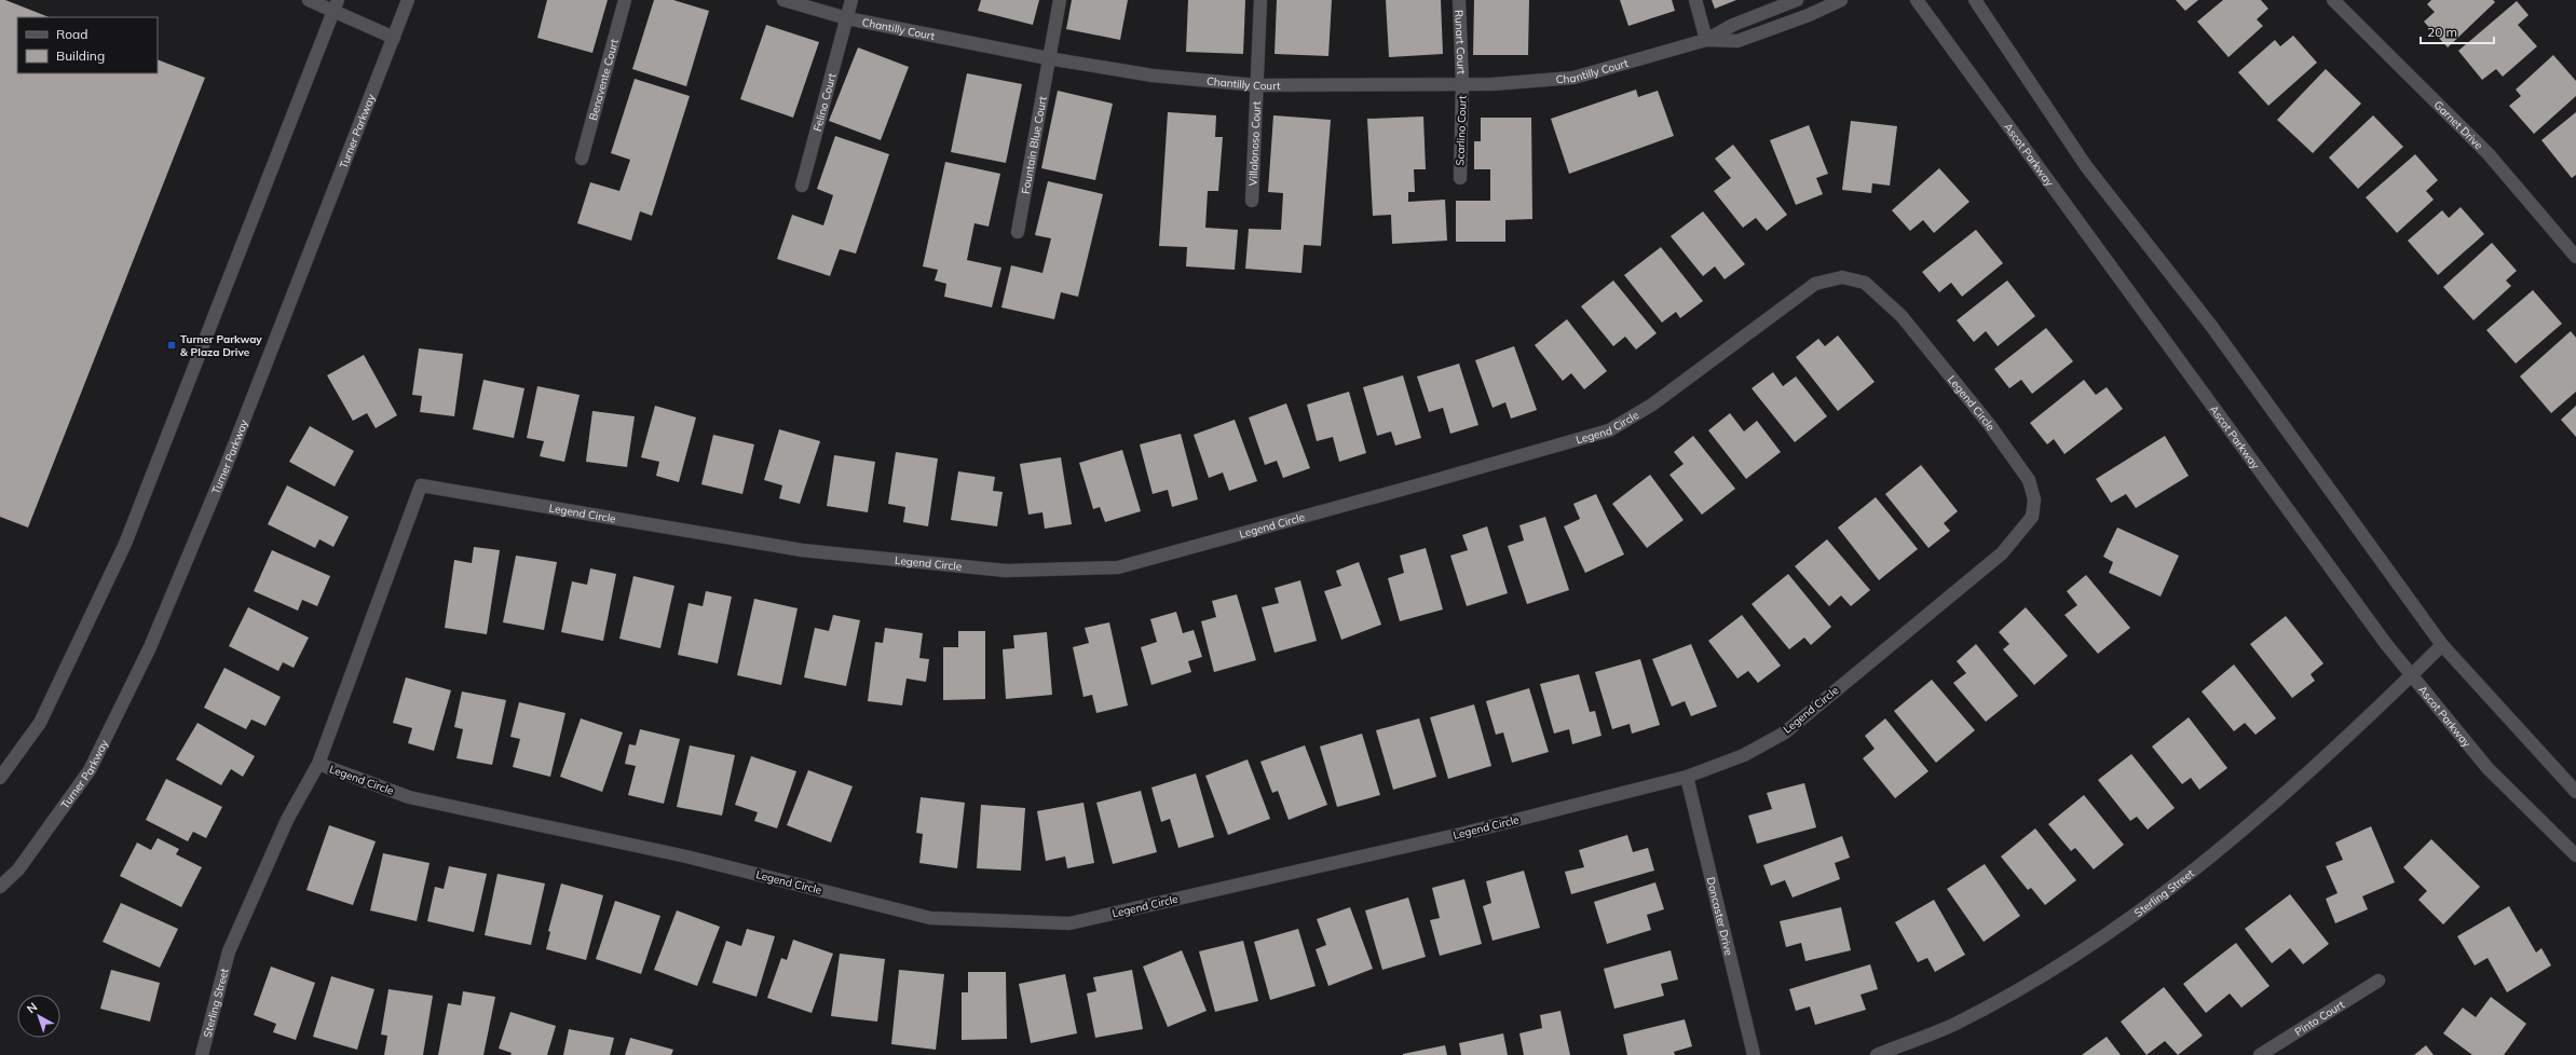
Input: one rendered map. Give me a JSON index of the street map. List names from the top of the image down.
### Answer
{
  "streets": {
    "street": [
      "Chantilly Court",
      "Runart Court",
      "Benavente Court",
      "Felino Court",
      "Garnet Drive",
      "Scarlino Court",
      "Turner Parkway",
      "Villalonoso Court",
      "Fountain Blue Court",
      "Ascot Parkway",
      "Legend Circle",
      "Sterling Street",
      "Doncaster Drive",
      "Pinto Court"
    ]
  },
  "crossings": [
    ["Chantilly Court", "Runart Court"],
    ["Chantilly Court", "Felino Court"],
    ["Chantilly Court", "Scarlino Court"],
    ["Chantilly Court", "Villalonoso Court"],
    ["Chantilly Court", "Fountain Blue Court"],
    ["Runart Court", "Scarlino Court"],
    ["Ascot Parkway", "Sterling Street"],
    ["Legend Circle", "Sterling Street"],
    ["Legend Circle", "Doncaster Drive"]
  ],
  "places": {
    "transit": ["Turner Parkway & Plaza Drive"]
  },
  "legend": ["Road", "Building"],
  "scale_bar": "20 m",
  "north": "top left"
}
